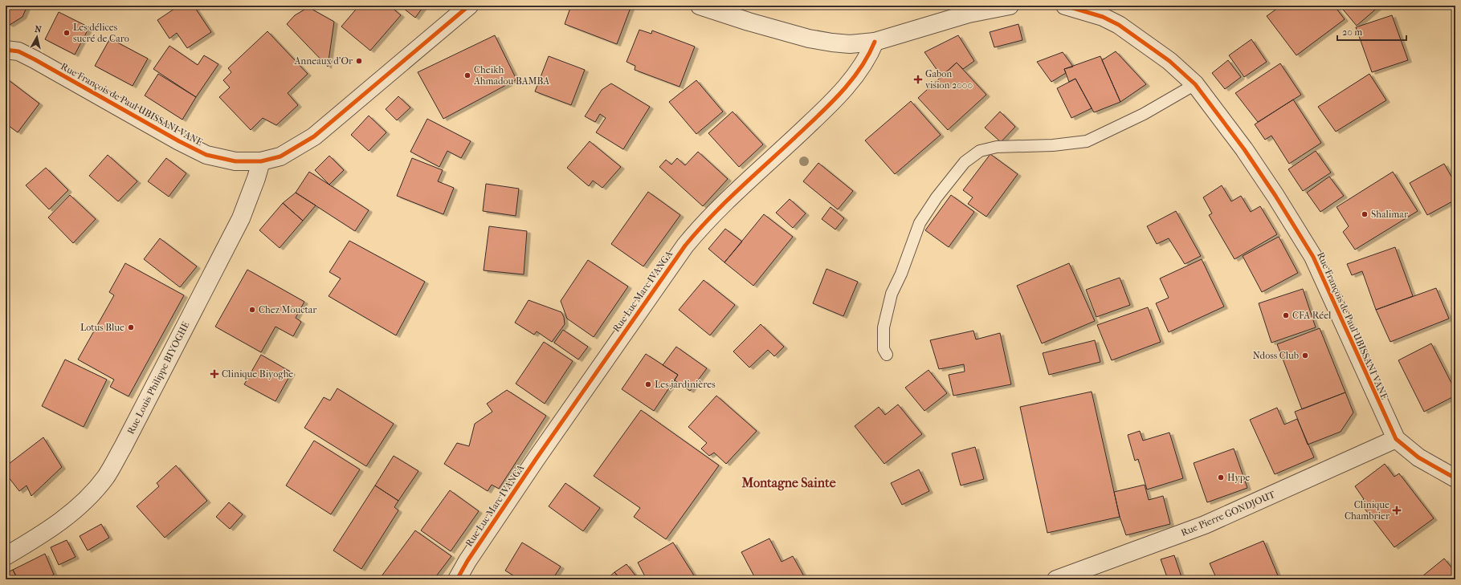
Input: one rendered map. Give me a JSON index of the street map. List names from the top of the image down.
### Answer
{
  "streets": {
    "street": [
      "Rue François de Paul UBISSANI VANE",
      "Rue Luc Marc IVANGA",
      "Rue Louis Philippe BIYOGHE",
      "Rue Pierre GONDJOUT"
    ]
  },
  "crossings": [
    ["Rue François de Paul UBISSANI VANE", "Rue Louis Philippe BIYOGHE"],
    ["Rue François de Paul UBISSANI VANE", "Rue Pierre GONDJOUT"]
  ],
  "districts": ["Montagne Sainte"],
  "places": {
    "other": [
      "Les délices sucré de Caro",
      "Anneaux d'Or",
      "Cheikh Ahmadou BAMBA",
      "Shalimar",
      "Chez Mouctar",
      "CFA Réel",
      "Lotus Blue",
      "Ndoss Club",
      "Les jardinières",
      "Hype"
    ],
    "health": ["Gabon vision 2000", "Clinique Biyoghe", "Clinique Chambrier"]
  },
  "scale_bar": "20 m",
  "north": "top"
}
